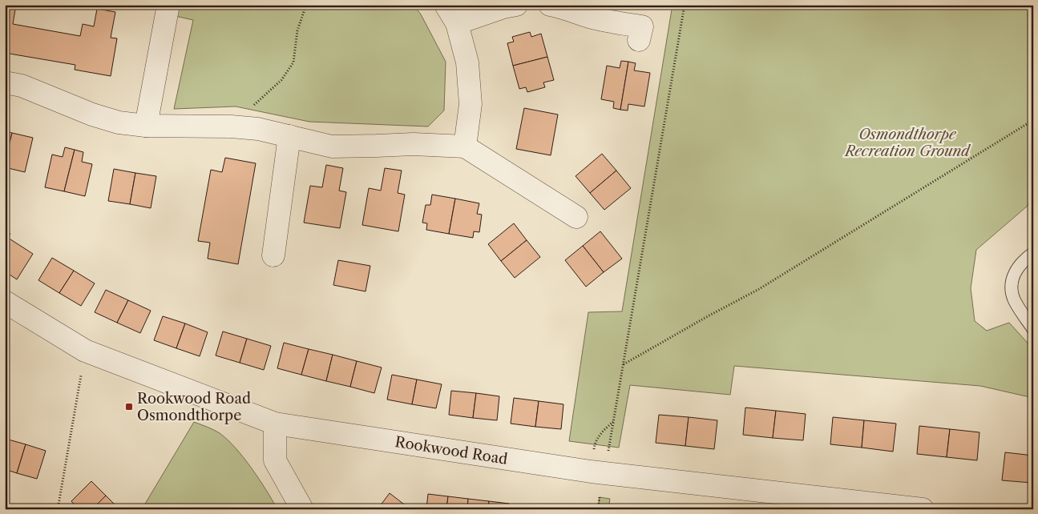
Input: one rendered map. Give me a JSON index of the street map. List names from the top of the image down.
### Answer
{
  "streets": {
    "street": ["Rookwood Road"]
  },
  "parks": ["Osmondthorpe Recreation Ground"],
  "places": {
    "transit": ["Rookwood Road Osmondthorpe"]
  }
}
